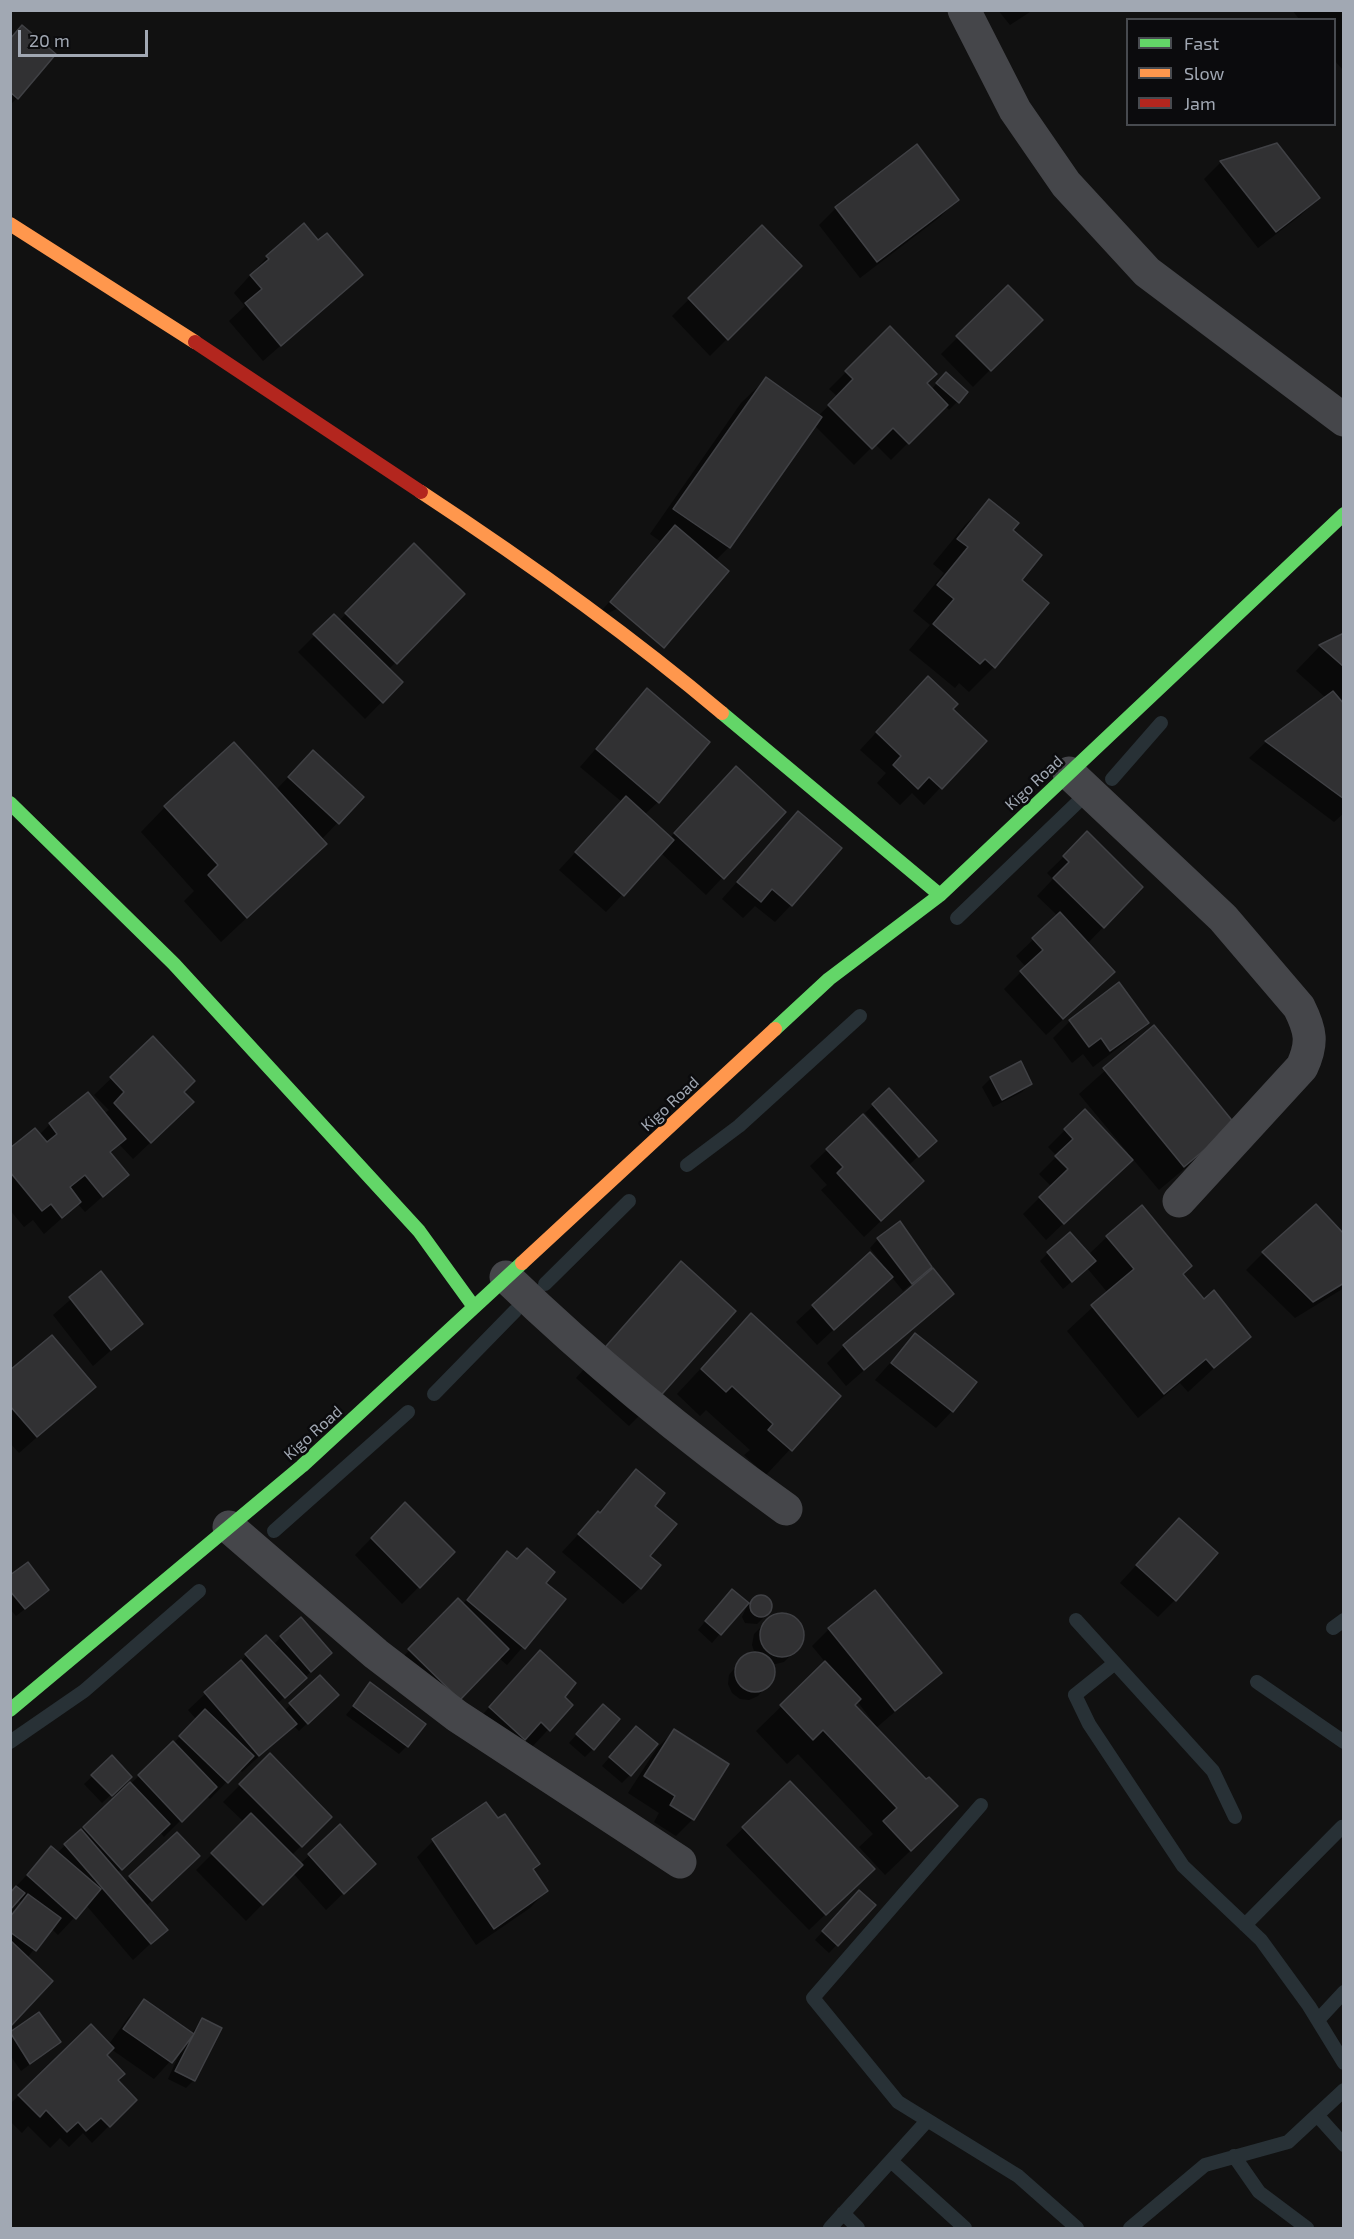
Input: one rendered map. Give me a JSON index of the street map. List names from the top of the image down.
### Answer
{
  "streets": {
    "street": ["Kigo Road"]
  },
  "legend": ["Fast", "Slow", "Jam"],
  "scale_bar": "20 m"
}
